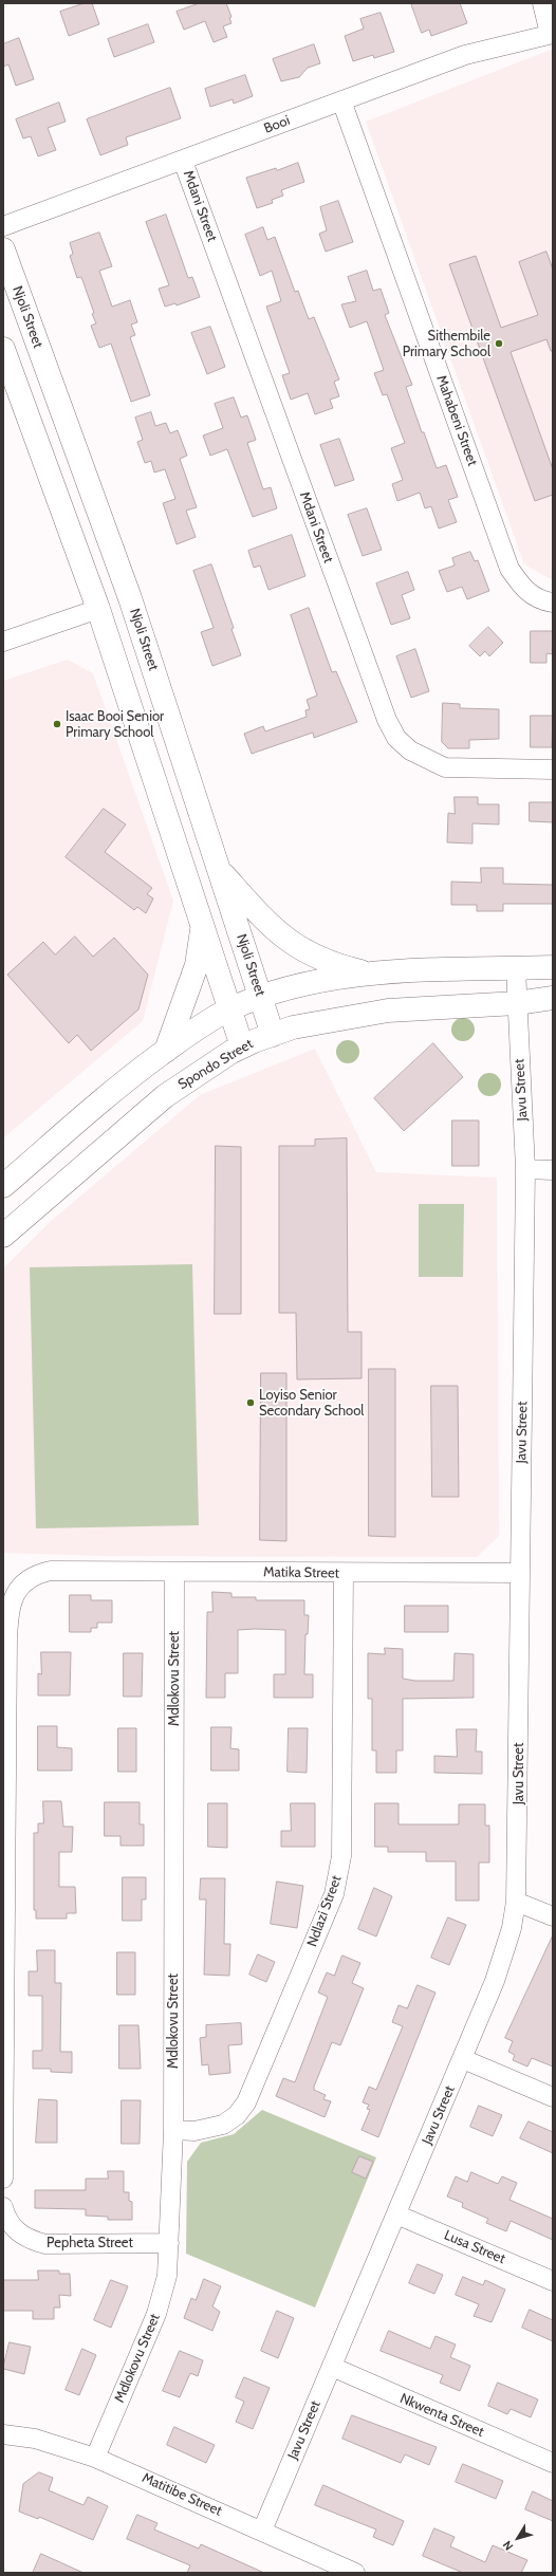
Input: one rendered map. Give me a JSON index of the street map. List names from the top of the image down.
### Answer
{
  "streets": {
    "main road": ["Njoli Street", "Spondo Street"],
    "street": [
      "Booi",
      "Mdani Street",
      "Mahabeni Street",
      "Javu Street",
      "Matika Street",
      "Mdlokovu Street",
      "Ndlazi Street",
      "Pepheta Street",
      "Lusa Street",
      "Nkwenta Street",
      "Matitibe Street"
    ]
  },
  "crossings": [
    ["Booi", "Mdani Street"],
    ["Booi", "Mahabeni Street"],
    ["Njoli Street", "Spondo Street"],
    ["Spondo Street", "Javu Street"],
    ["Javu Street", "Matika Street"],
    ["Javu Street", "Lusa Street"],
    ["Javu Street", "Nkwenta Street"],
    ["Javu Street", "Matitibe Street"],
    ["Matika Street", "Mdlokovu Street"],
    ["Matika Street", "Ndlazi Street"],
    ["Mdlokovu Street", "Ndlazi Street"],
    ["Mdlokovu Street", "Pepheta Street"],
    ["Mdlokovu Street", "Matitibe Street"]
  ],
  "places": ["Sithembile Primary School", "Isaac Booi Senior Primary School", "Loyiso Senior Secondary School"],
  "north": "bottom left"
}
